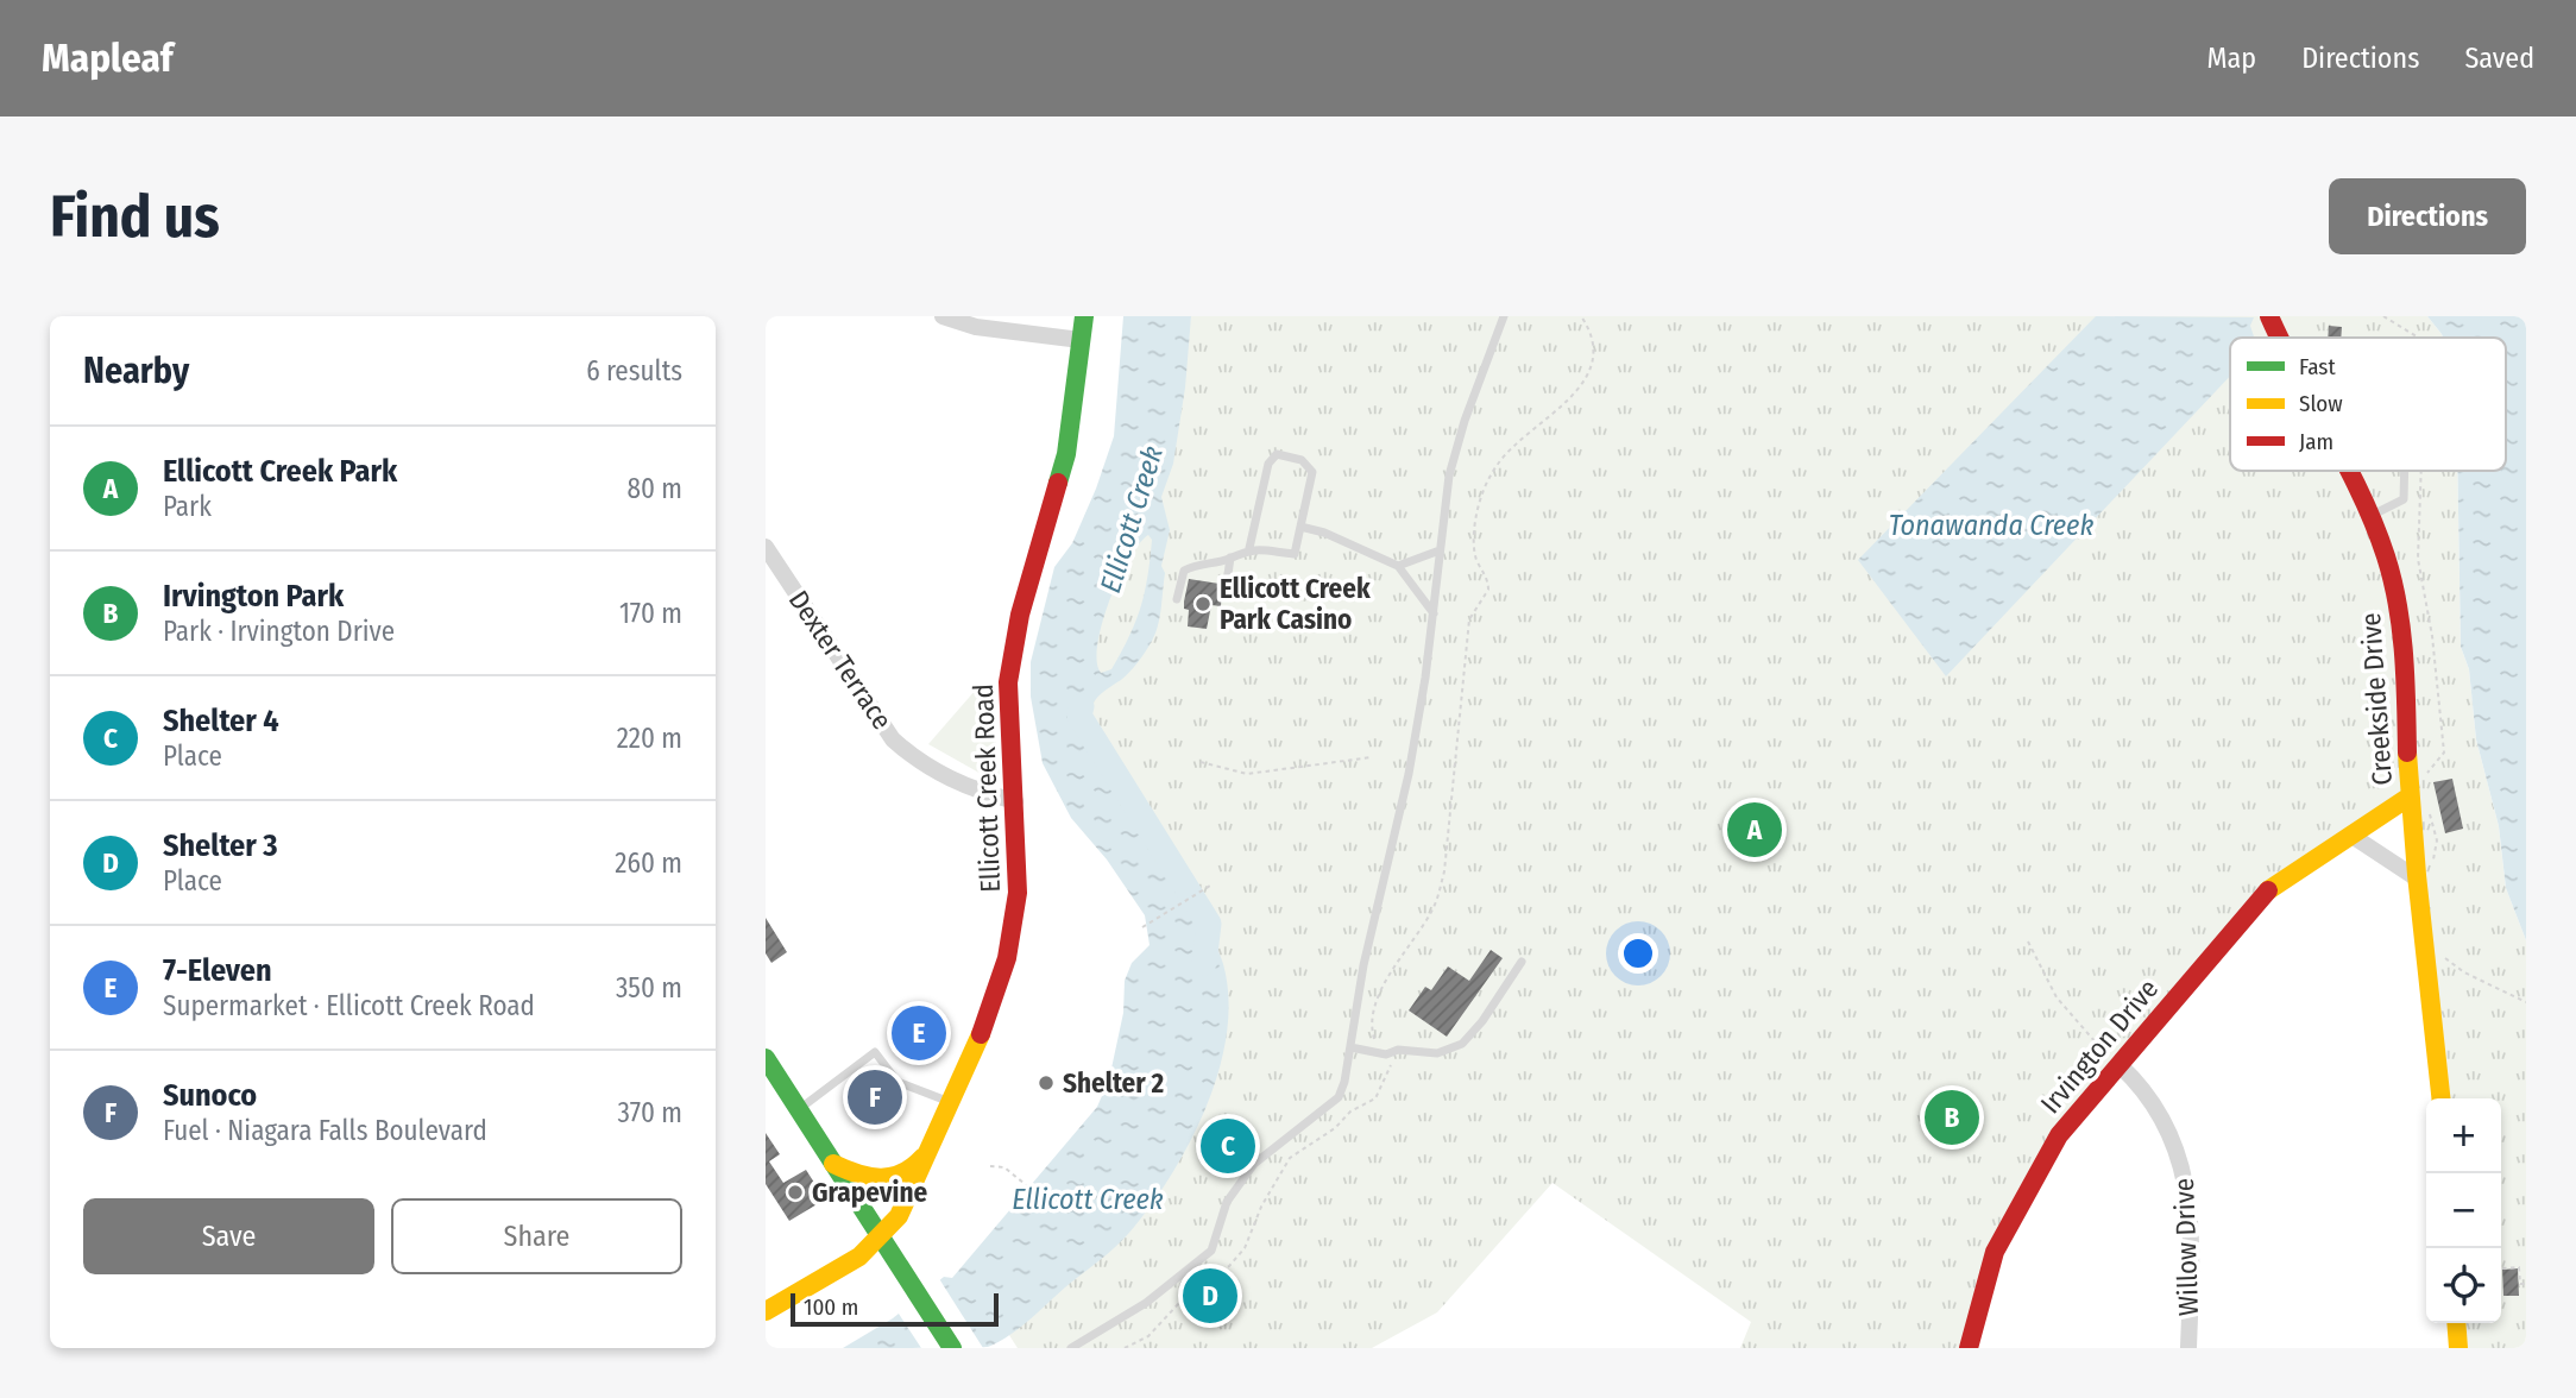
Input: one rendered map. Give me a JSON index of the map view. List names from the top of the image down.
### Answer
{
  "streets": {
    "street": [
      "Dexter Terrace",
      "Creekside Drive",
      "Ellicott Creek Road",
      "Irvington Drive",
      "Willow Drive"
    ]
  },
  "crossings": [
    ["Dexter Terrace", "Ellicott Creek Road"],
    ["Creekside Drive", "Irvington Drive"],
    ["Irvington Drive", "Willow Drive"]
  ],
  "water": ["Ellicott Creek", "Tonawanda Creek"],
  "places": ["Ellicott Creek Park Casino", "Shelter 2", "Grapevine"],
  "legend": ["Fast", "Slow", "Jam"],
  "scale_bar": "100 m",
  "page": {
    "header": "Mapleaf",
    "nav": ["Map", "Directions", "Saved"],
    "buttons": [
      "Directions",
      ["Save", "Share"]
    ],
    "title": "Find us",
    "heading": ["Nearby", "6 results"],
    "list": [
      {
        "mark": "A",
        "name": "Ellicott Creek Park",
        "note": "Park",
        "value": "80 m"
      },
      {
        "mark": "B",
        "name": "Irvington Park",
        "note": "Park · Irvington Drive",
        "value": "170 m"
      },
      {
        "mark": "C",
        "name": "Shelter 4",
        "note": "Place",
        "value": "220 m"
      },
      {
        "mark": "D",
        "name": "Shelter 3",
        "note": "Place",
        "value": "260 m"
      },
      {
        "mark": "E",
        "name": "7-Eleven",
        "note": "Supermarket · Ellicott Creek Road",
        "value": "350 m"
      },
      {
        "mark": "F",
        "name": "Sunoco",
        "note": "Fuel · Niagara Falls Boulevard",
        "value": "370 m"
      }
    ],
    "pins": [
      "A",
      "E",
      "F",
      "B",
      "C",
      "D"
    ],
    "map_buttons": ["+", "−"],
    "scale": "100 m"
  }
}
